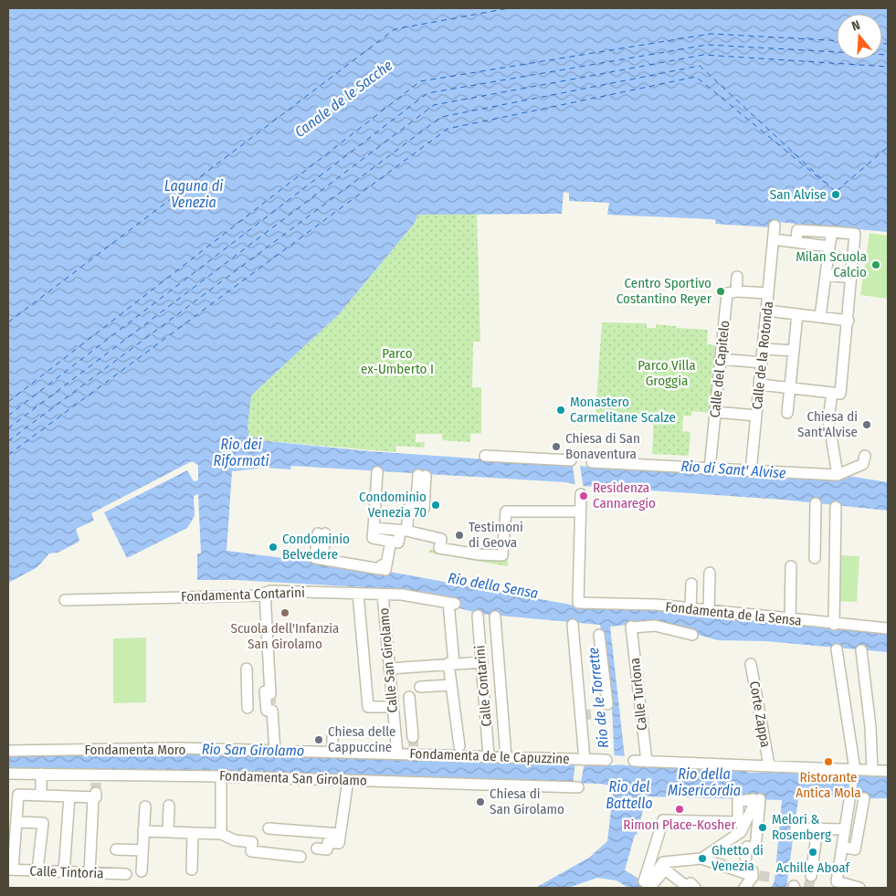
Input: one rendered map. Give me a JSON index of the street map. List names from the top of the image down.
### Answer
{
  "streets": {
    "street": [
      "Calle de la Rotonda",
      "Calle del Capitelo",
      "Fondamenta Contarini",
      "Fondamenta de la Sensa",
      "Calle San Girolamo",
      "Calle Contarini",
      "Calle Turlona",
      "Corte Zappa",
      "Fondamenta Moro",
      "Fondamenta de le Capuzzine",
      "Fondamenta San Girolamo",
      "Calle Tintoria"
    ]
  },
  "crossings": [
    ["Fondamenta Contarini", "Calle San Girolamo"],
    ["Calle San Girolamo", "Fondamenta de le Capuzzine"],
    ["Calle Contarini", "Fondamenta de le Capuzzine"],
    ["Fondamenta Moro", "Fondamenta de le Capuzzine"]
  ],
  "water": [
    "Canale de le Sacche",
    "Laguna di Venezia",
    "Rio dei Riformati",
    "Rio di Sant' Alvise",
    "Rio della Sensa",
    "Rio de le Torrette",
    "Rio San Girolamo",
    "Rio della Misericórdia",
    "Rio del Battello"
  ],
  "parks": ["Parco ex-Umberto I", "Parco Villa Groggia"],
  "places": [
    "San Alvise",
    "Milan Scuola Calcio",
    "Centro Sportivo Costantino Reyer",
    "Monastero Carmelitane Scalze",
    "Chiesa di Sant'Alvise",
    "Chiesa di San Bonaventura",
    "Residenza Cannaregio",
    "Condominio Venezia 70",
    "Testimoni di Geova",
    "Condominio Belvedere",
    "Scuola dell'Infanzia San Girolamo",
    "Chiesa delle Cappuccine",
    "Ristorante Antica Mola",
    "Chiesa di San Girolamo",
    "Rimon Place-Kosher",
    "Melori & Rosenberg",
    "Achille Aboaf",
    "Ghetto di Venezia"
  ],
  "north": "top"
}
